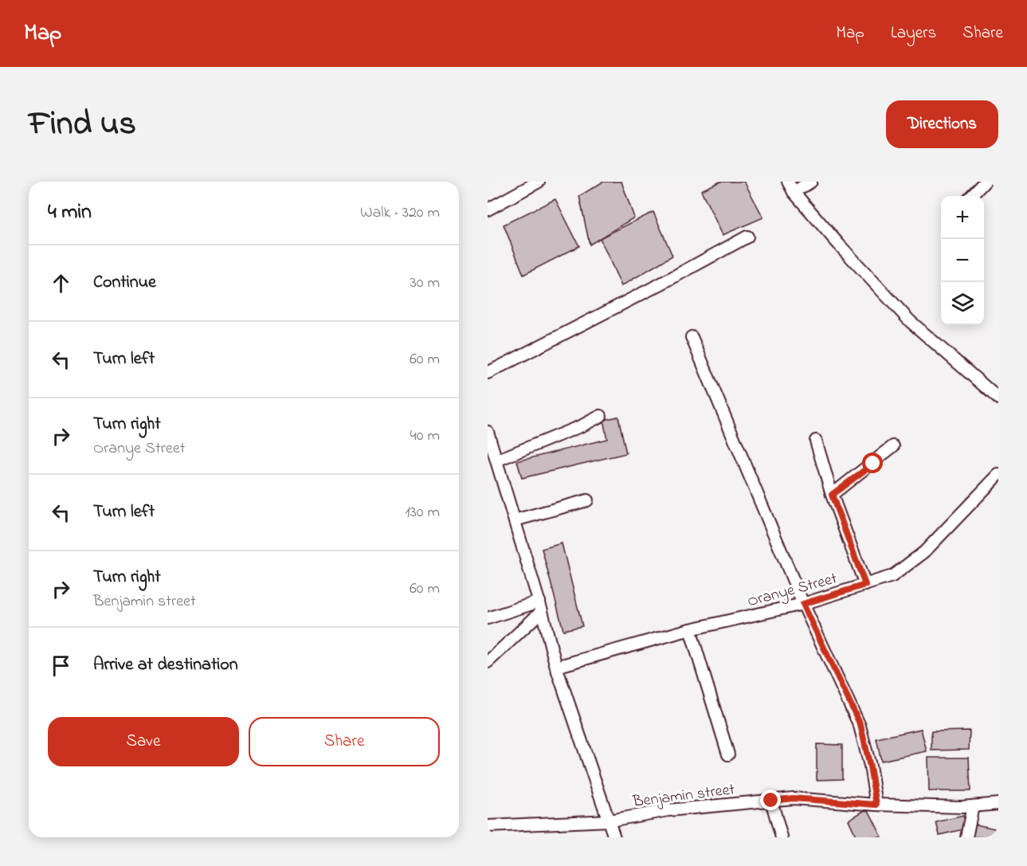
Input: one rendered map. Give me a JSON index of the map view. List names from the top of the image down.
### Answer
{
  "streets": {
    "street": ["Oranye Street", "Benjamin street"]
  },
  "page": {
    "header": "Map",
    "nav": ["Map", "Layers", "Share"],
    "title": "Find us",
    "buttons": [
      "Directions",
      ["Save", "Share"]
    ],
    "heading": ["4 min", "Walk · 320 m"],
    "map_buttons": ["+", "−"],
    "list": [
      ["Continue", "30 m"],
      ["Turn left", "60 m"],
      ["Turn right", "Oranye Street", "40 m"],
      ["Turn left", "130 m"],
      ["Turn right", "Benjamin street", "60 m"],
      "Arrive at destination"
    ]
  }
}
